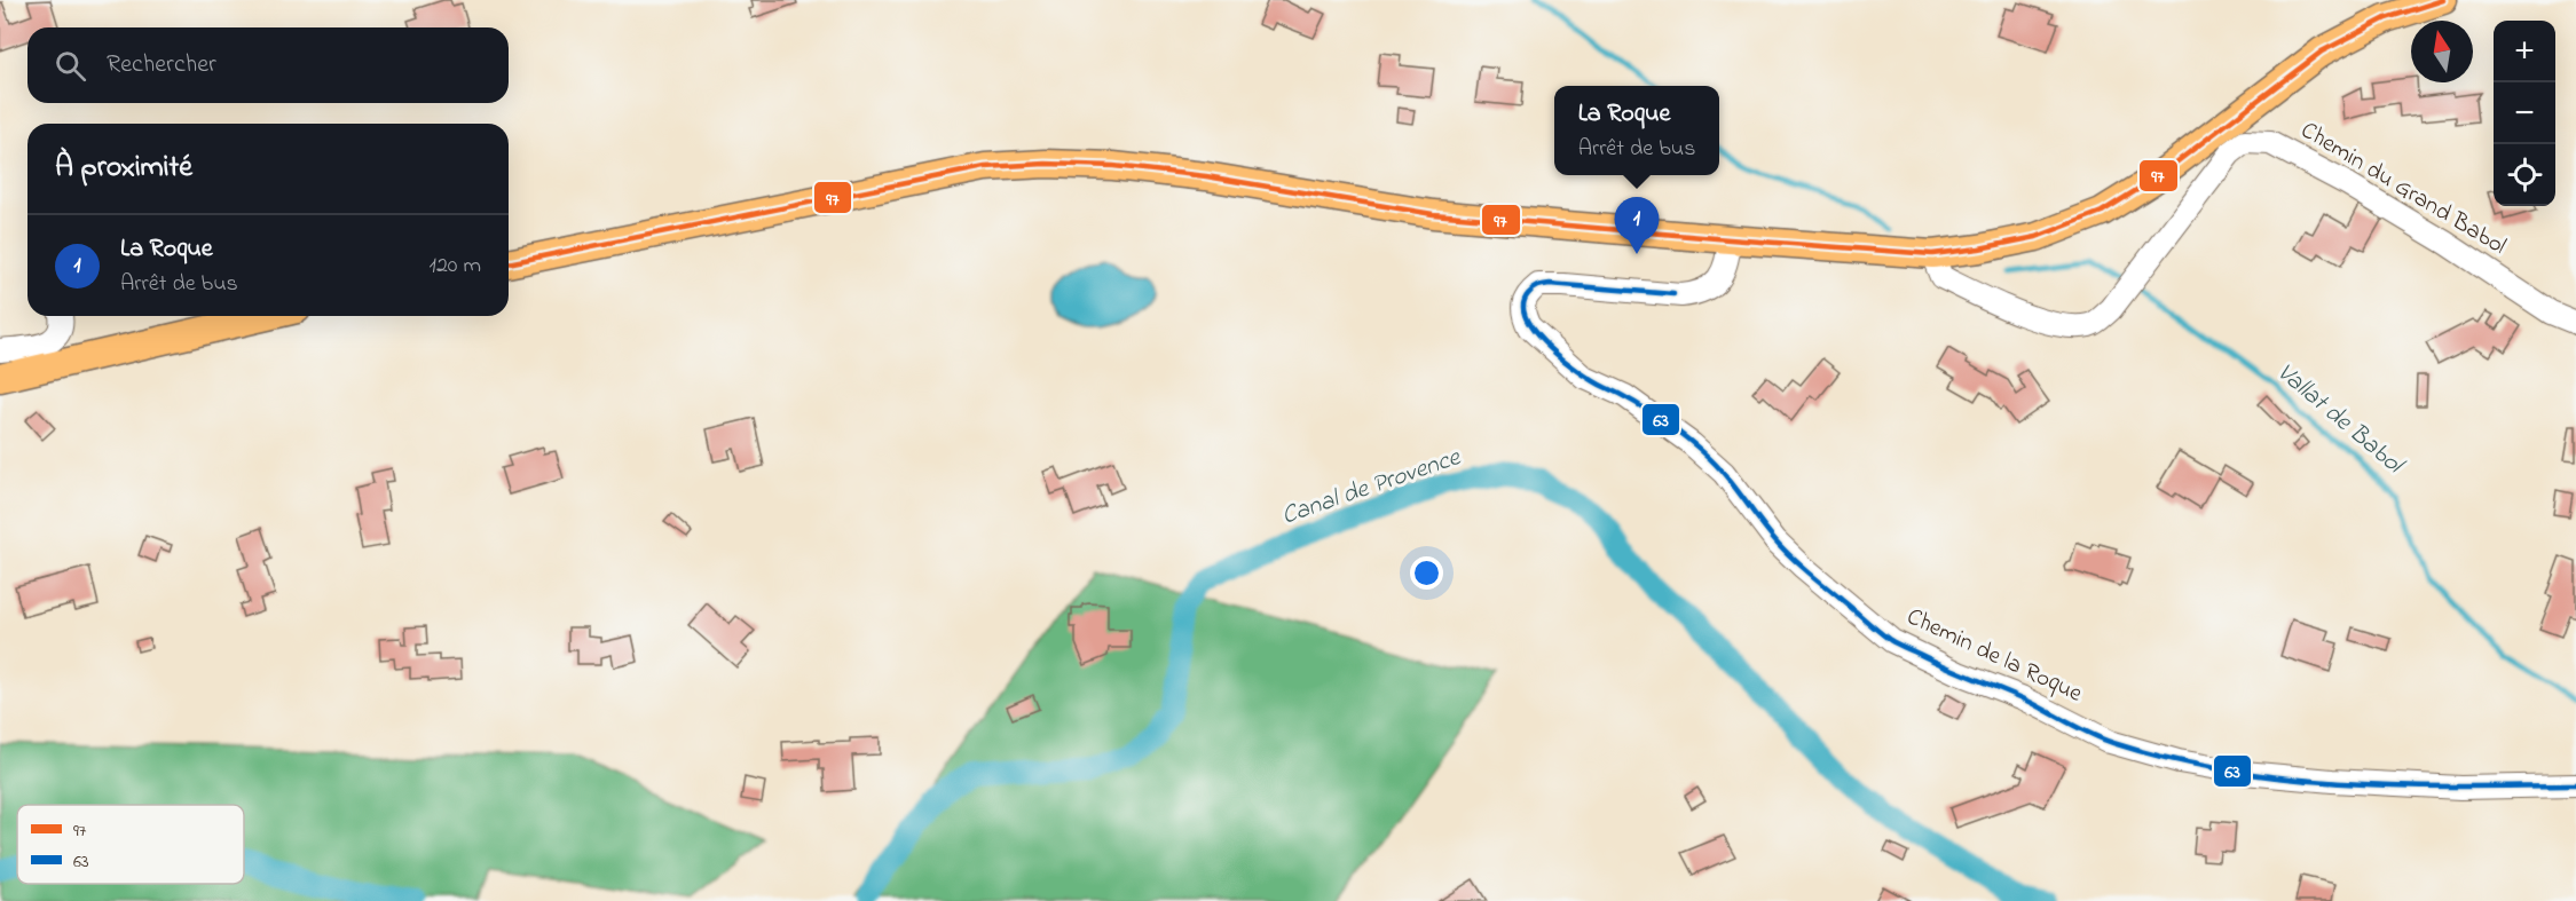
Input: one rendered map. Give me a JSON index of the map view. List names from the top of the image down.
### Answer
{
  "streets": {
    "street": ["Chemin du Grand Babol", "Chemin de la Roque"]
  },
  "water": ["Vallat de Babol", "Canal de Provence"],
  "lines": ["transit line 97", "transit line 63"],
  "legend": ["97", "63"],
  "north": "top",
  "page": {
    "map_buttons": ["+", "−"],
    "search": "Rechercher",
    "popup": ["La Roque", "Arrêt de bus"],
    "heading": "À proximité",
    "pins": "1",
    "list": [
      {
        "mark": "1",
        "name": "La Roque",
        "note": "Arrêt de bus",
        "value": "120 m"
      }
    ]
  }
}
